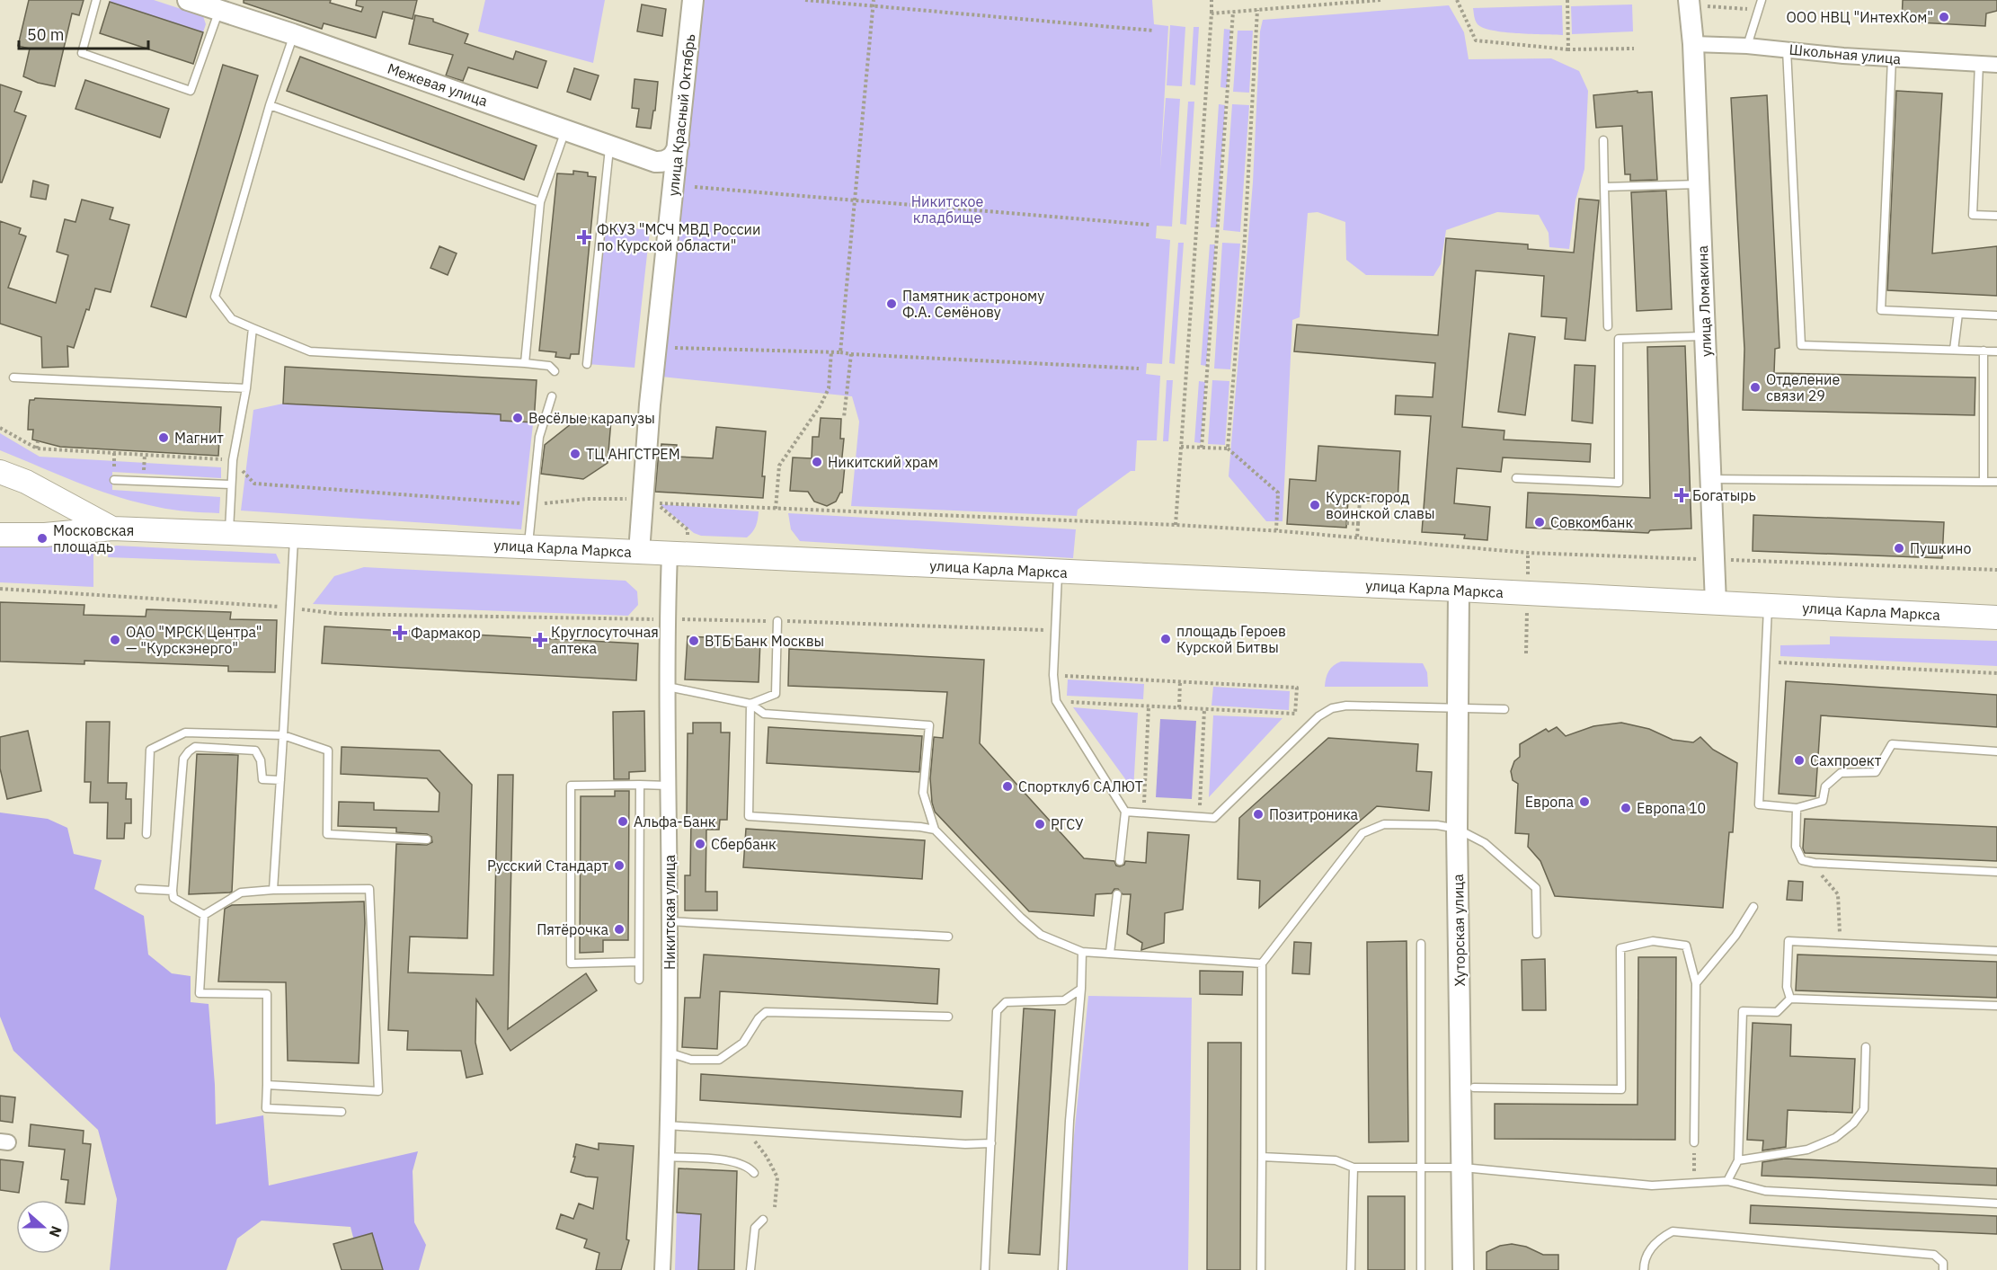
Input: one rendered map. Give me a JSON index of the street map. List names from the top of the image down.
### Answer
{
  "streets": {
    "main road": [
      "Межевая улица",
      "улица Красный Октябрь",
      "улица Ломакина",
      "улица Карла Маркса",
      "Хуторская улица"
    ],
    "street": ["Школьная улица", "Никитская улица"]
  },
  "crossings": [
    ["Школьная улица", "улица Ломакина"],
    ["Межевая улица", "улица Красный Октябрь"],
    ["улица Красный Октябрь", "улица Карла Маркса"],
    ["улица Ломакина", "улица Карла Маркса"],
    ["улица Карла Маркса", "Никитская улица"],
    ["улица Карла Маркса", "Хуторская улица"]
  ],
  "parks": ["Никитское кладбище"],
  "places": {
    "other": [
      "ООО НВЦ \"ИнтехКом\"",
      "Памятник астроному Ф.А. Семёнову",
      "Отделение связи 29",
      "Весёлые карапузы",
      "Магнит",
      "ТЦ АНГСТРЕМ",
      "Никитский храм",
      "Курск-город воинской славы",
      "Совкомбанк",
      "Московская площадь",
      "Пушкино",
      "площадь Героев Курской Битвы",
      "ОАО \"МРСК Центра\" — \"Курскэнерго\"",
      "ВТБ Банк Москвы",
      "Сахпроект",
      "Спортклуб САЛЮТ",
      "Европа",
      "Европа 10",
      "Позитроника",
      "Альфа-Банк",
      "РГСУ",
      "Сбербанк",
      "Русский Стандарт",
      "Пятёрочка"
    ],
    "health": [
      "ФКУЗ \"МСЧ МВД России по Курской области\"",
      "Богатырь",
      "Фармакор",
      "Круглосуточная аптека"
    ]
  },
  "scale_bar": "50 m",
  "north": "right"
}
